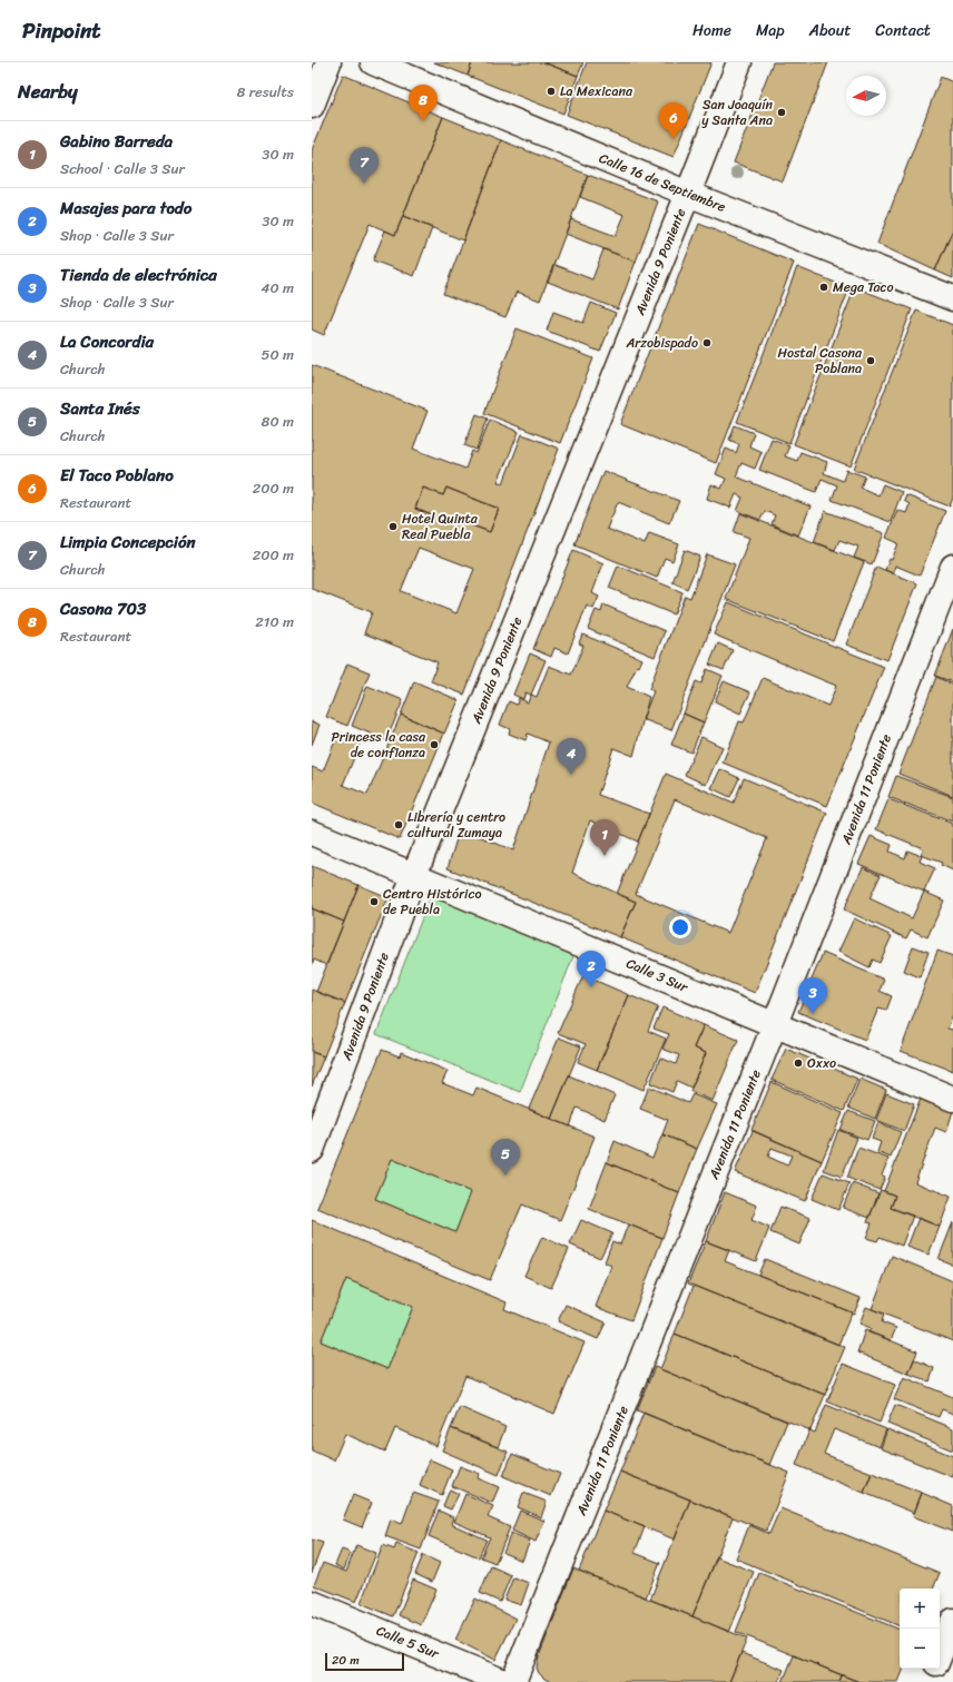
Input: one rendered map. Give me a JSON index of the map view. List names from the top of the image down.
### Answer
{
  "streets": {
    "street": [
      "Calle 16 de Septiembre",
      "Avenida 9 Poniente",
      "Avenida 11 Poniente",
      "Calle 3 Sur",
      "Calle 5 Sur"
    ]
  },
  "crossings": [
    ["Calle 16 de Septiembre", "Avenida 9 Poniente"],
    ["Avenida 9 Poniente", "Calle 3 Sur"],
    ["Avenida 11 Poniente", "Calle 3 Sur"]
  ],
  "places": [
    "La Mexicana",
    "San Joaquín y Santa Ana",
    "Mega Taco",
    "Arzobispado",
    "Hostal Casona Poblana",
    "Hotel Quinta Real Puebla",
    "Princess la casa de confianza",
    "Librería y centro cultural Zumaya",
    "Centro Histórico de Puebla",
    "Oxxo"
  ],
  "scale_bar": "20 m",
  "north": "left",
  "page": {
    "header": "Pinpoint",
    "nav": [
      "Home",
      "Map",
      "About",
      "Contact"
    ],
    "heading": ["Nearby", "8 results"],
    "pins": [
      "8",
      "6",
      "7",
      "4",
      "1",
      "2",
      "3",
      "5"
    ],
    "list": [
      {
        "mark": "1",
        "name": "Gabino Barreda",
        "note": "School · Calle 3 Sur",
        "value": "30 m"
      },
      {
        "mark": "2",
        "name": "Masajes para todo",
        "note": "Shop · Calle 3 Sur",
        "value": "30 m"
      },
      {
        "mark": "3",
        "name": "Tienda de electrónica",
        "note": "Shop · Calle 3 Sur",
        "value": "40 m"
      },
      {
        "mark": "4",
        "name": "La Concordia",
        "note": "Church",
        "value": "50 m"
      },
      {
        "mark": "5",
        "name": "Santa Inés",
        "note": "Church",
        "value": "80 m"
      },
      {
        "mark": "6",
        "name": "El Taco Poblano",
        "note": "Restaurant",
        "value": "200 m"
      },
      {
        "mark": "7",
        "name": "Limpia Concepción",
        "note": "Church",
        "value": "200 m"
      },
      {
        "mark": "8",
        "name": "Casona 703",
        "note": "Restaurant",
        "value": "210 m"
      }
    ],
    "map_buttons": ["+", "−"],
    "scale": "20 m"
  }
}
